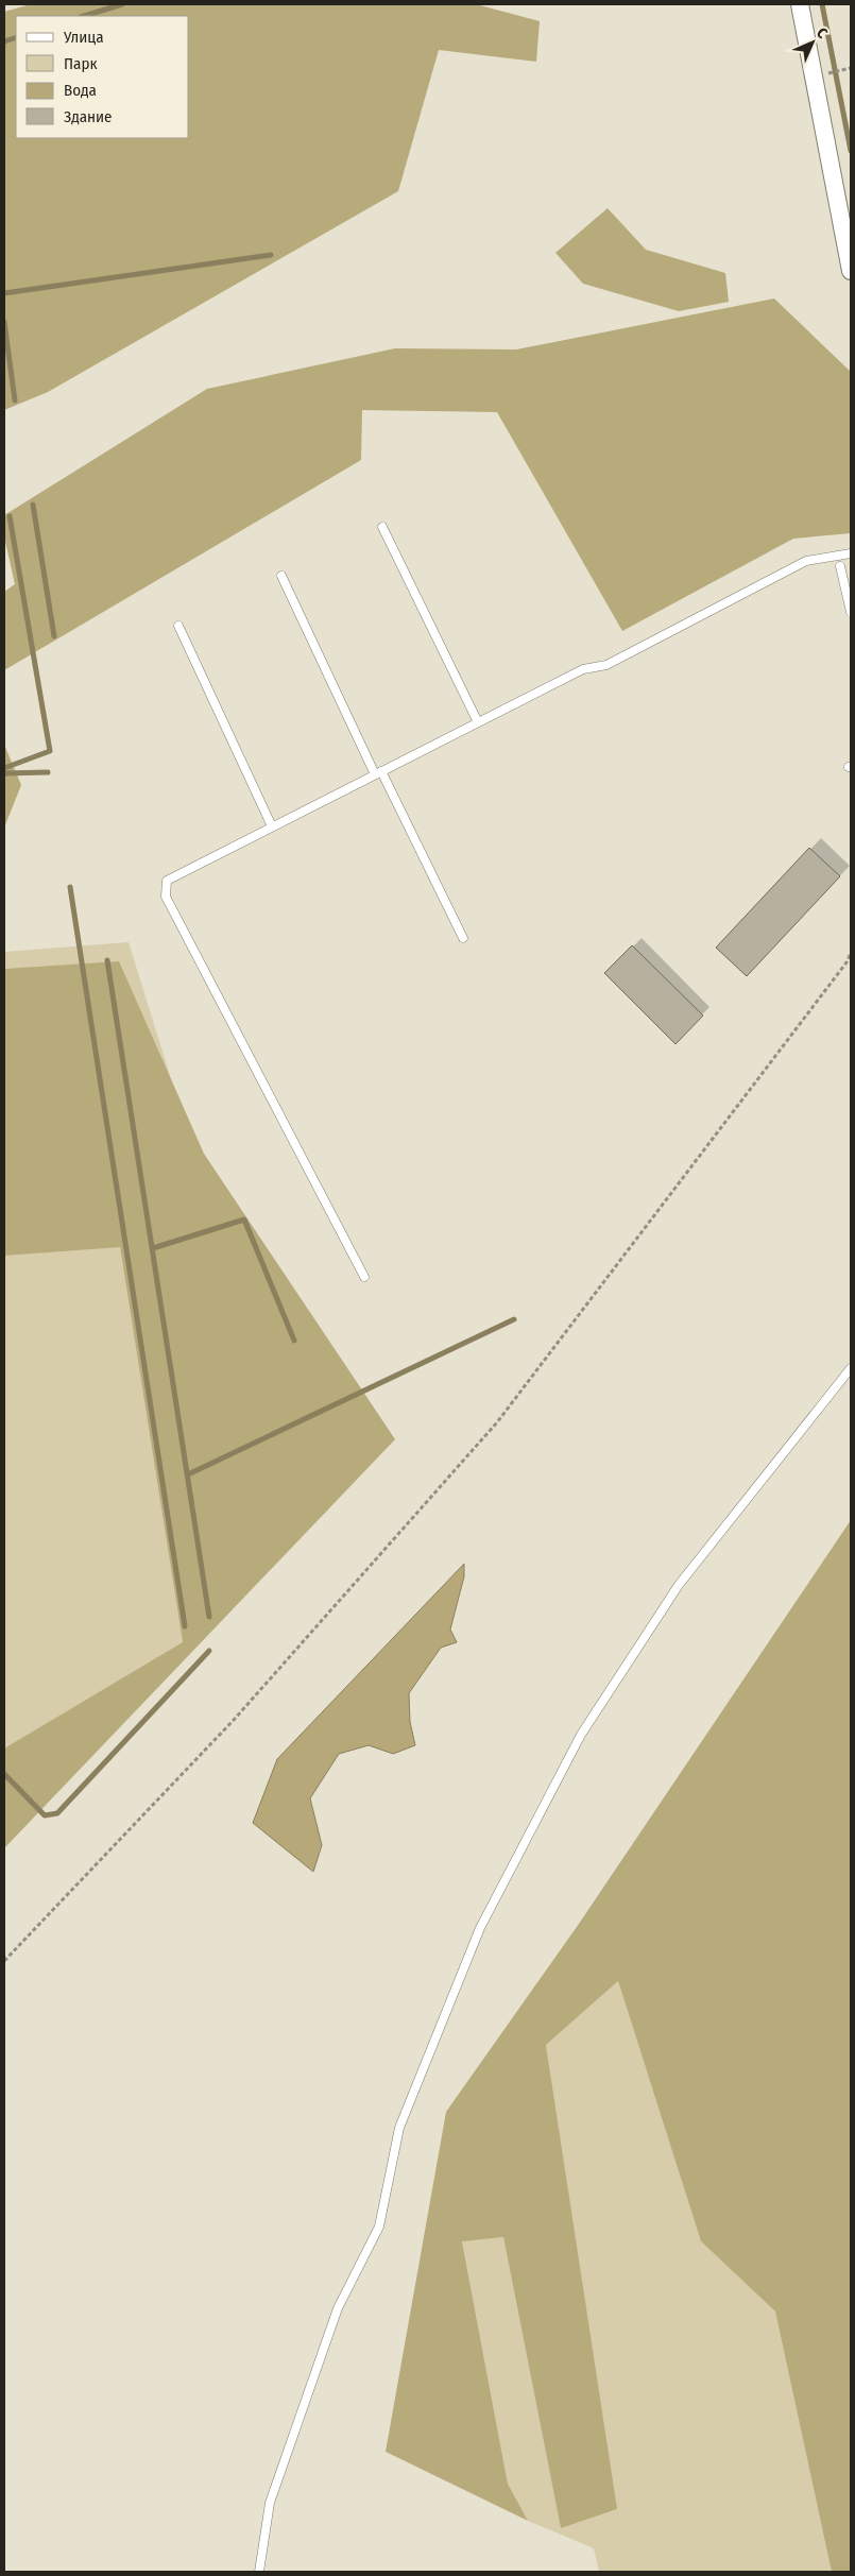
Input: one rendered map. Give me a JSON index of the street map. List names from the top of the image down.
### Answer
{
  "legend": [
    "Улица",
    "Парк",
    "Вода",
    "Здание"
  ],
  "north": "top right"
}
